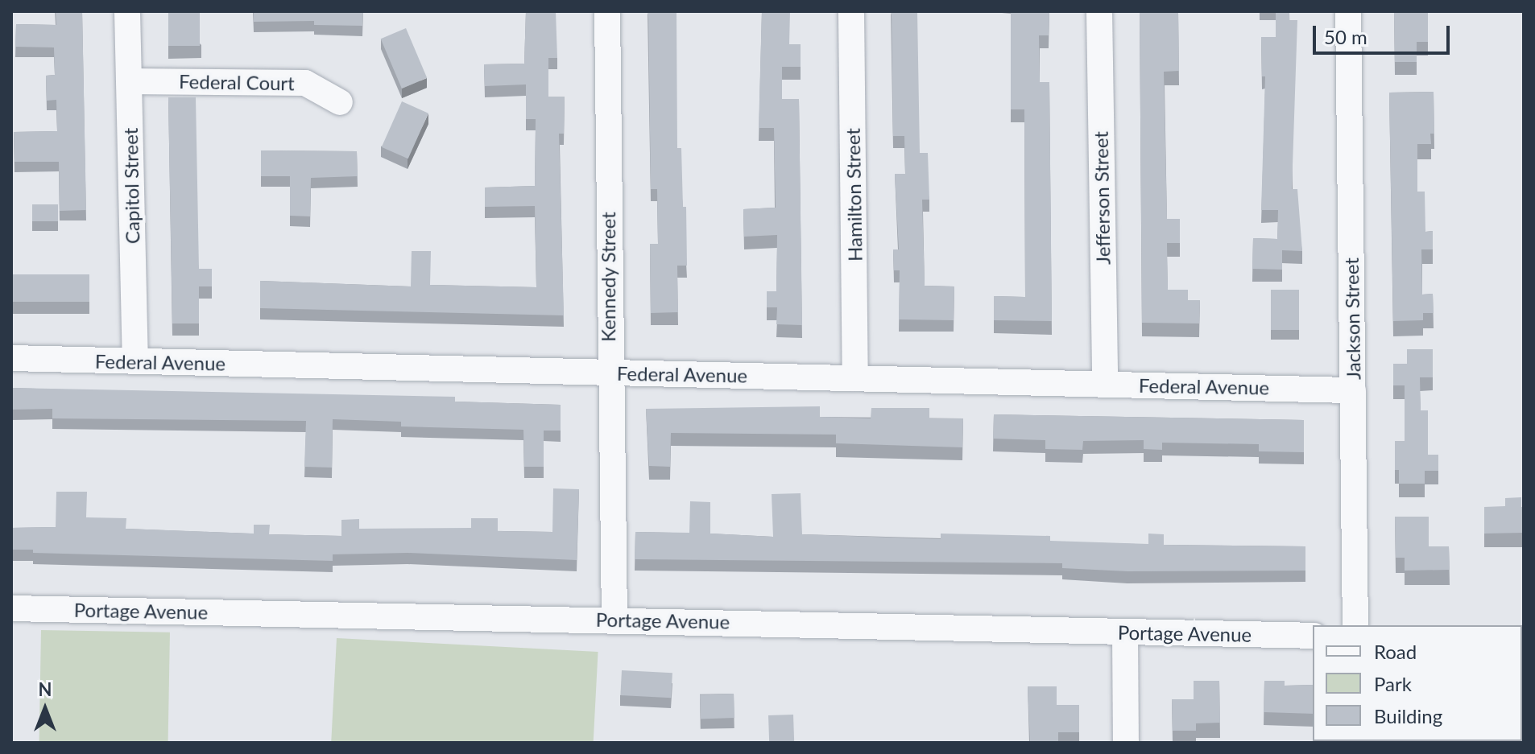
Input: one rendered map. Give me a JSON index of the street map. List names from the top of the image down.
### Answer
{
  "streets": {
    "street": [
      "Federal Court",
      "Capitol Street",
      "Hamilton Street",
      "Jefferson Street",
      "Kennedy Street",
      "Jackson Street",
      "Federal Avenue",
      "Portage Avenue"
    ]
  },
  "crossings": [
    ["Federal Court", "Capitol Street"],
    ["Capitol Street", "Federal Avenue"],
    ["Hamilton Street", "Federal Avenue"],
    ["Jefferson Street", "Federal Avenue"],
    ["Kennedy Street", "Federal Avenue"],
    ["Kennedy Street", "Portage Avenue"],
    ["Jackson Street", "Federal Avenue"]
  ],
  "legend": ["Road", "Park", "Building"],
  "scale_bar": "50 m",
  "north": "top"
}
